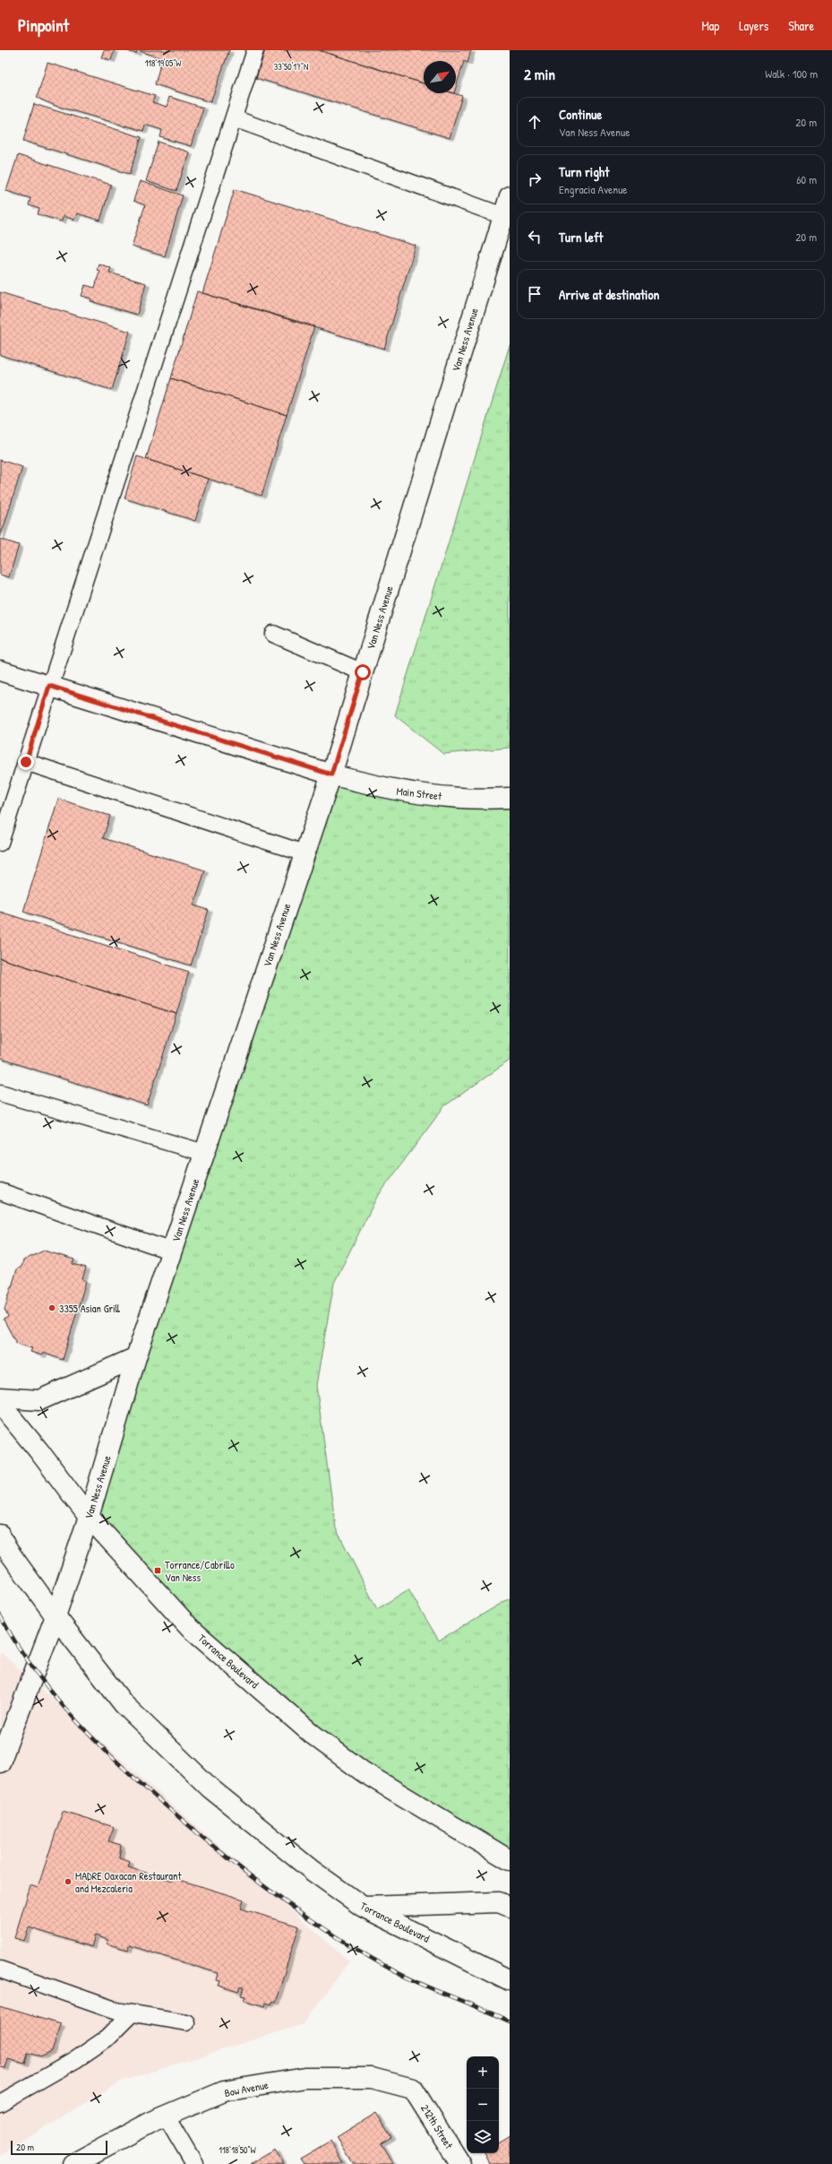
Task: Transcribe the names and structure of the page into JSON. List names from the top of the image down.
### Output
{
  "streets": {
    "main road": [
      "Van Ness Avenue",
      "Main Street",
      "Torrance Boulevard",
      "Bow Avenue",
      "212th Street"
    ]
  },
  "crossings": [
    ["Van Ness Avenue", "Main Street"],
    ["Van Ness Avenue", "Torrance Boulevard"],
    ["Bow Avenue", "212th Street"]
  ],
  "places": {
    "other": ["3355 Asian Grill", "MADRE Oaxacan Restaurant and Mezcaleria"],
    "transit": ["Torrance/Cabrillo Van Ness"]
  },
  "scale_bar": "20 m",
  "north": "top right",
  "page": {
    "header": "Pinpoint",
    "nav": ["Map", "Layers", "Share"],
    "heading": ["2 min", "Walk · 100 m"],
    "list": [
      ["Continue", "Van Ness Avenue", "20 m"],
      ["Turn right", "Engracia Avenue", "60 m"],
      ["Turn left", "20 m"],
      "Arrive at destination"
    ],
    "map_buttons": ["+", "−"],
    "scale": "20 m"
  },
  "coordinates": ["118°19'05\"W", "33°50'17\"N", "118°18'50\"W"]
}
